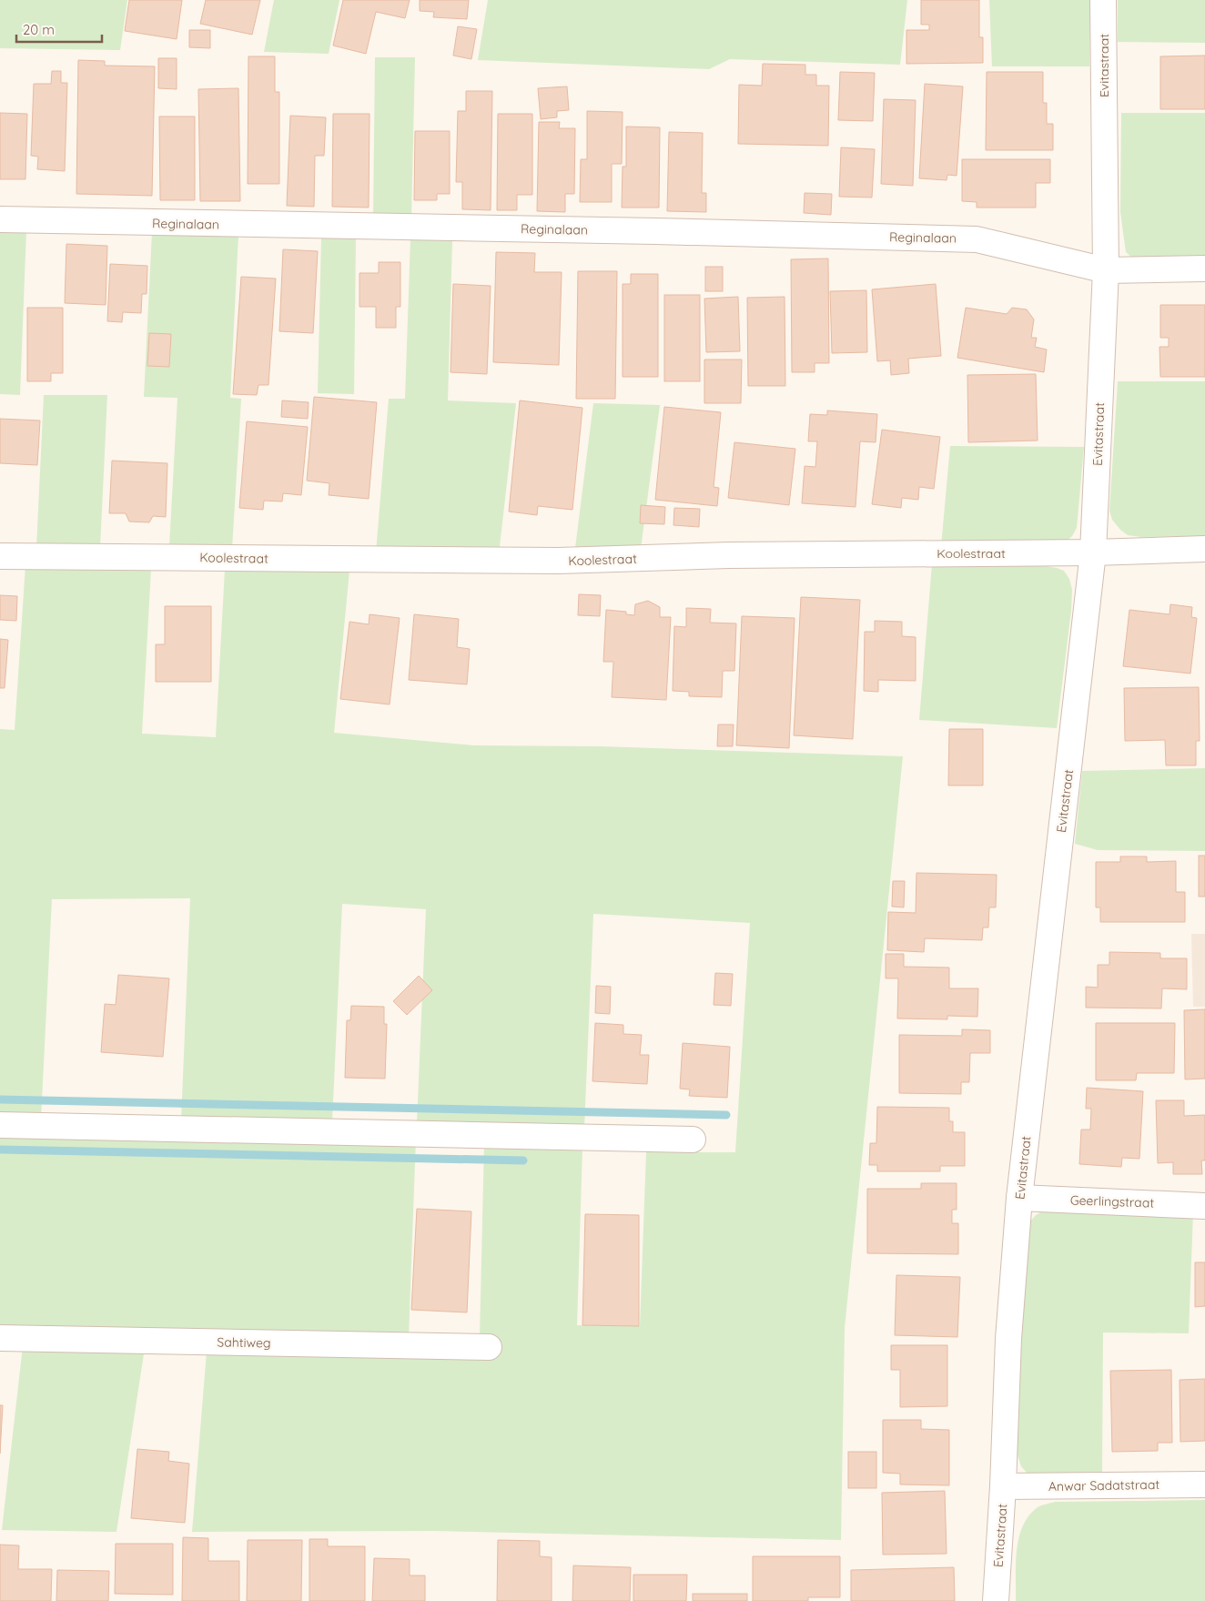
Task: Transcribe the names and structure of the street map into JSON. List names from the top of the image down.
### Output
{
  "streets": {
    "street": [
      "Evitastraat",
      "Reginalaan",
      "Koolestraat",
      "Geerlingstraat",
      "Sahtiweg",
      "Anwar Sadatstraat"
    ]
  },
  "crossings": [
    ["Evitastraat", "Reginalaan"],
    ["Evitastraat", "Koolestraat"],
    ["Evitastraat", "Geerlingstraat"],
    ["Evitastraat", "Anwar Sadatstraat"]
  ],
  "scale_bar": "20 m"
}
